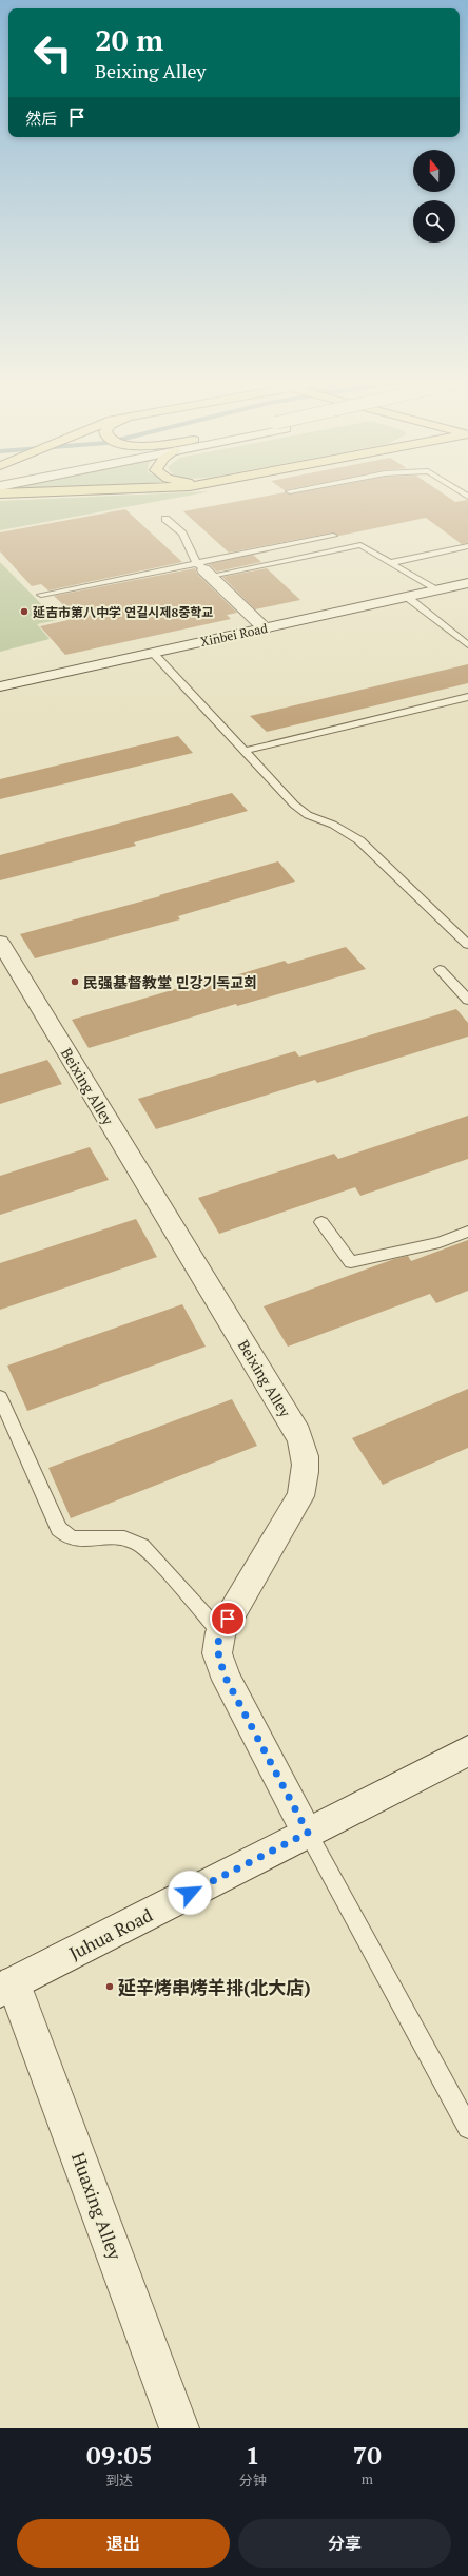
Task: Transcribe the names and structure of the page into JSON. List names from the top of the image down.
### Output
{
  "streets": {
    "street": [
      "Xinbei Road",
      "Beixing Alley",
      "Juhua Road",
      "Huaxing Alley"
    ]
  },
  "crossings": [
    ["Beixing Alley", "Juhua Road"],
    ["Juhua Road", "Huaxing Alley"]
  ],
  "places": ["延吉市第八中学 연길시제8중학교", "民强基督教堂 민강기독교회", "延辛烤串烤羊排(北大店)"],
  "north": "top",
  "page": {
    "turn": ["20 m", "Beixing Alley"],
    "then": "然后",
    "eta": [
      "09:05",
      "到达",
      "1",
      "分钟",
      "70",
      "m"
    ],
    "buttons": ["退出", "分享"]
  }
}
